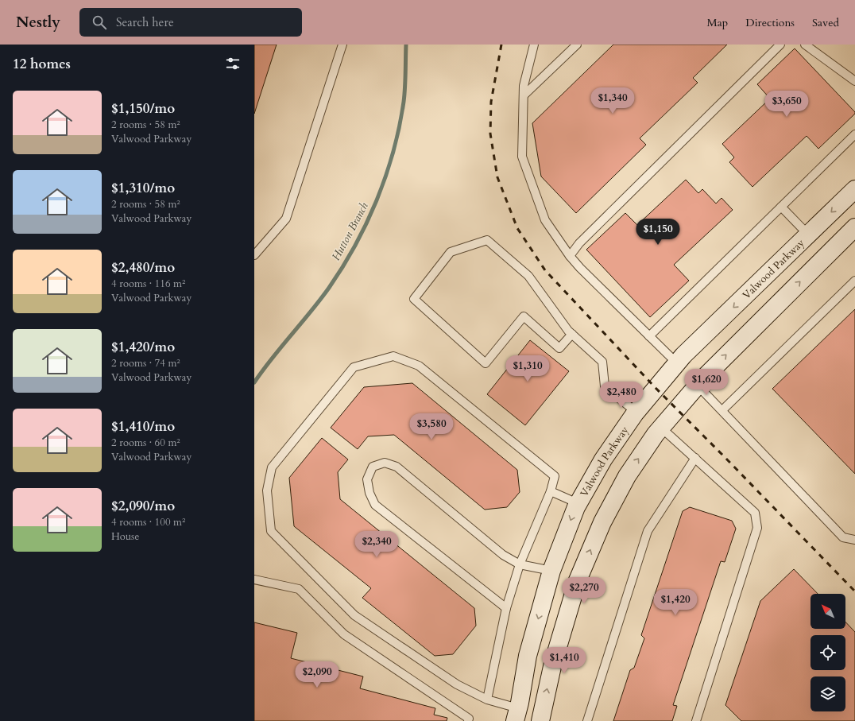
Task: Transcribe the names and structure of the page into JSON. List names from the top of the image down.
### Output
{
  "streets": {
    "main road": ["Valwood Parkway"]
  },
  "water": ["Hutton Branch"],
  "north": "top left",
  "page": {
    "header": "Nestly",
    "search": "Search here",
    "nav": ["Map", "Directions", "Saved"],
    "heading": "12 homes",
    "list": [
      {
        "name": "$1,150/mo",
        "note": "2 rooms · 58 m² · Valwood Parkway"
      },
      {
        "name": "$1,310/mo",
        "note": "2 rooms · 58 m² · Valwood Parkway"
      },
      {
        "name": "$2,480/mo",
        "note": "4 rooms · 116 m² · Valwood Parkway"
      },
      {
        "name": "$1,420/mo",
        "note": "2 rooms · 74 m² · Valwood Parkway"
      },
      {
        "name": "$1,410/mo",
        "note": "2 rooms · 60 m² · Valwood Parkway"
      },
      {
        "name": "$2,090/mo",
        "note": "4 rooms · 100 m² · House"
      }
    ],
    "price": [
      "$1,340",
      "$3,650",
      "$1,150",
      "$1,310",
      "$1,620",
      "$2,480",
      "$3,580",
      "$2,340",
      "$2,270",
      "$1,420",
      "$1,410",
      "$2,090"
    ]
  }
}
